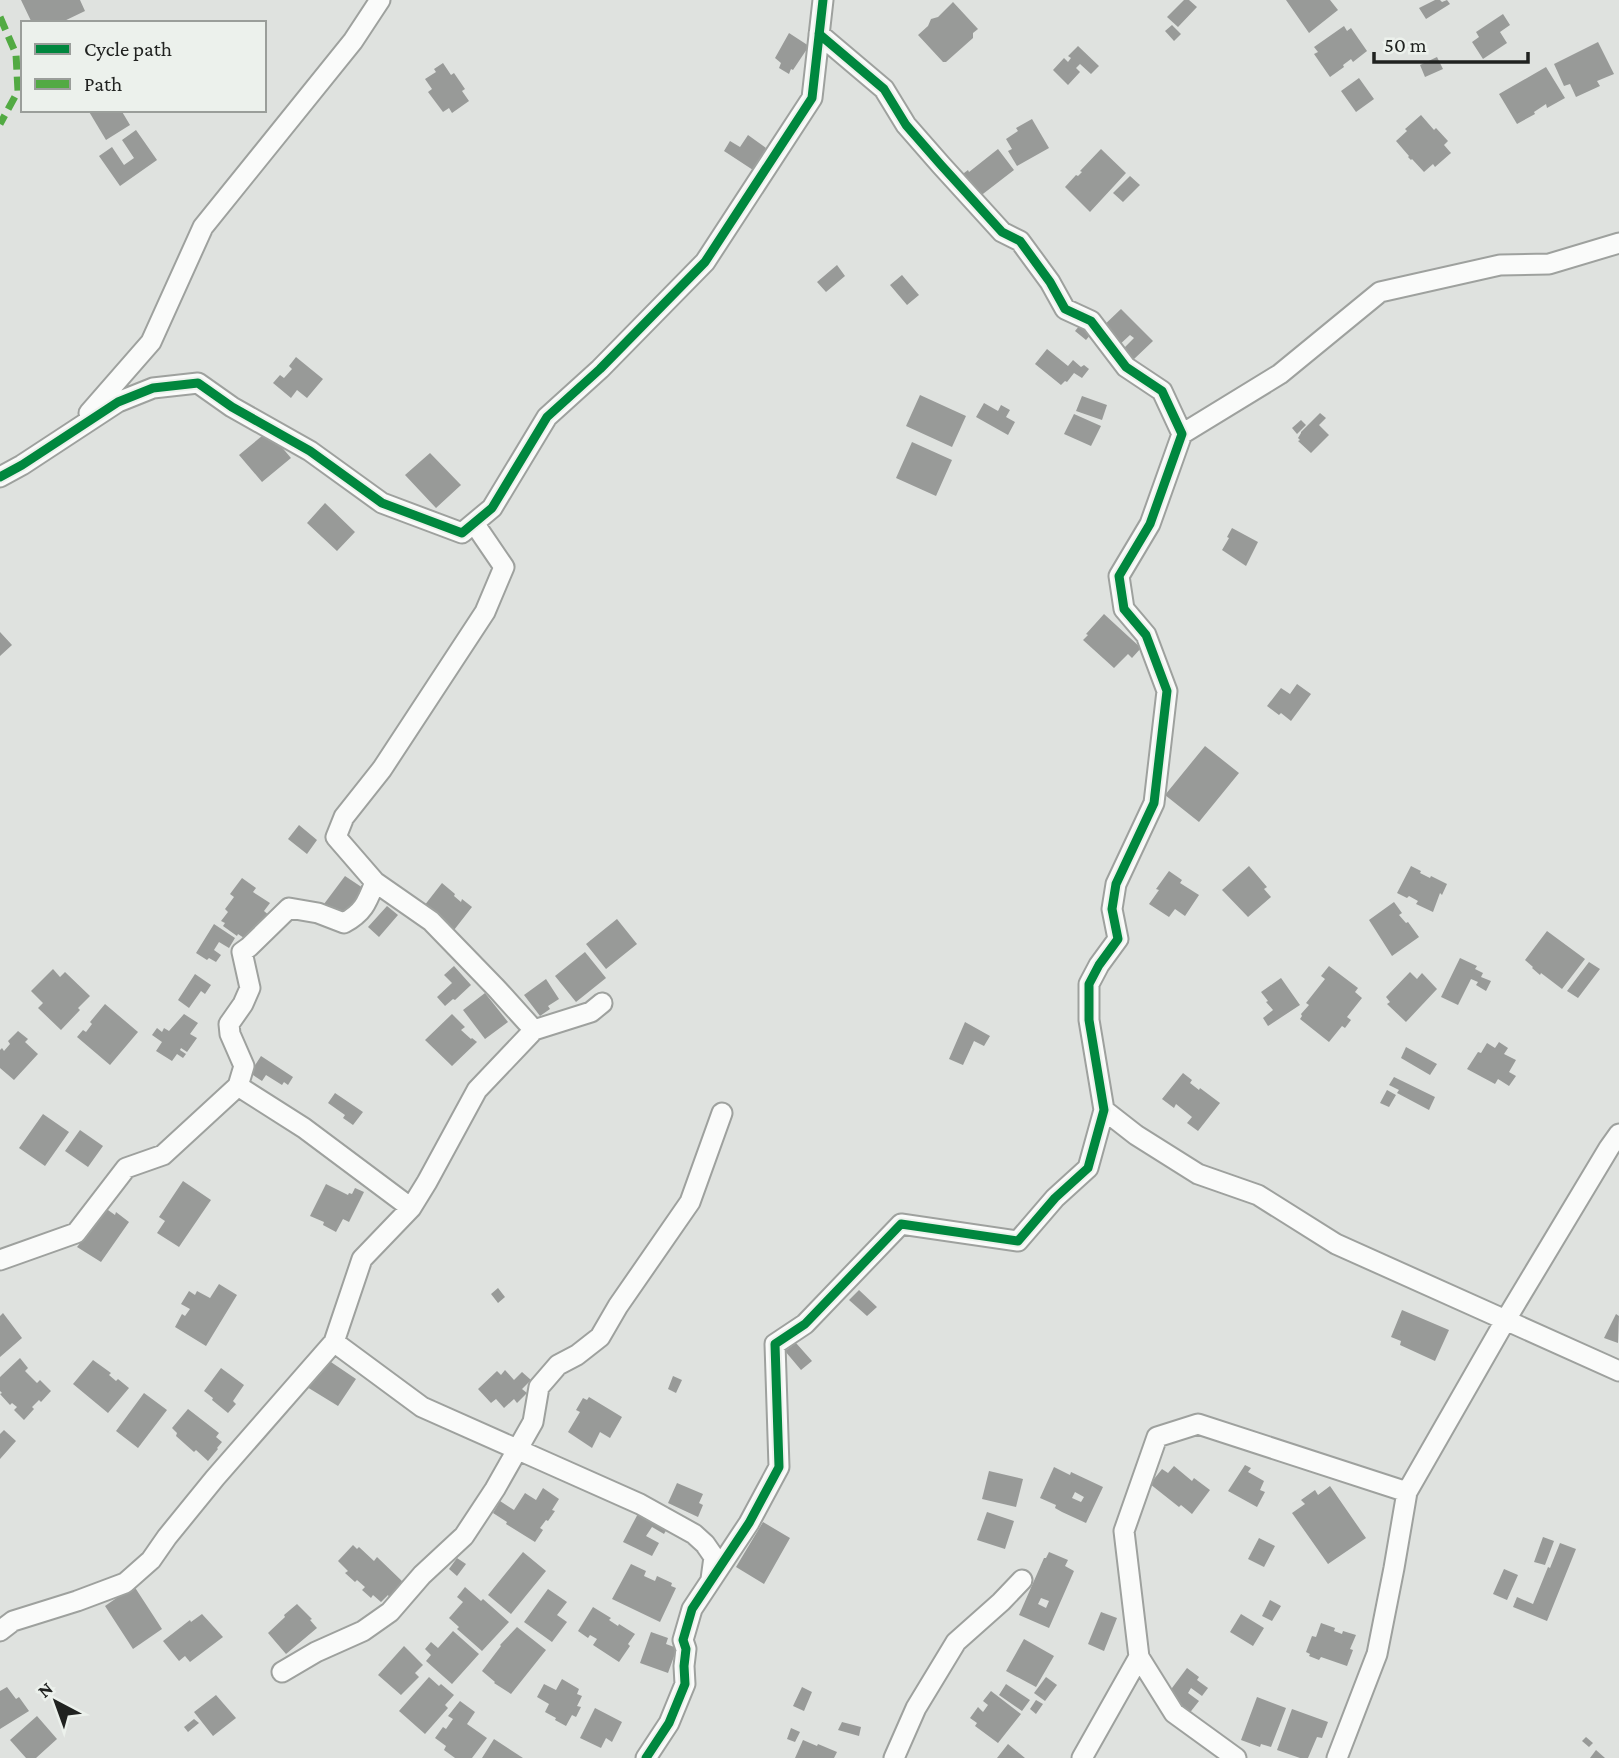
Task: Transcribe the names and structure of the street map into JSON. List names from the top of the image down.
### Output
{
  "legend": ["Cycle path", "Path"],
  "scale_bar": "50 m",
  "north": "top left"
}
